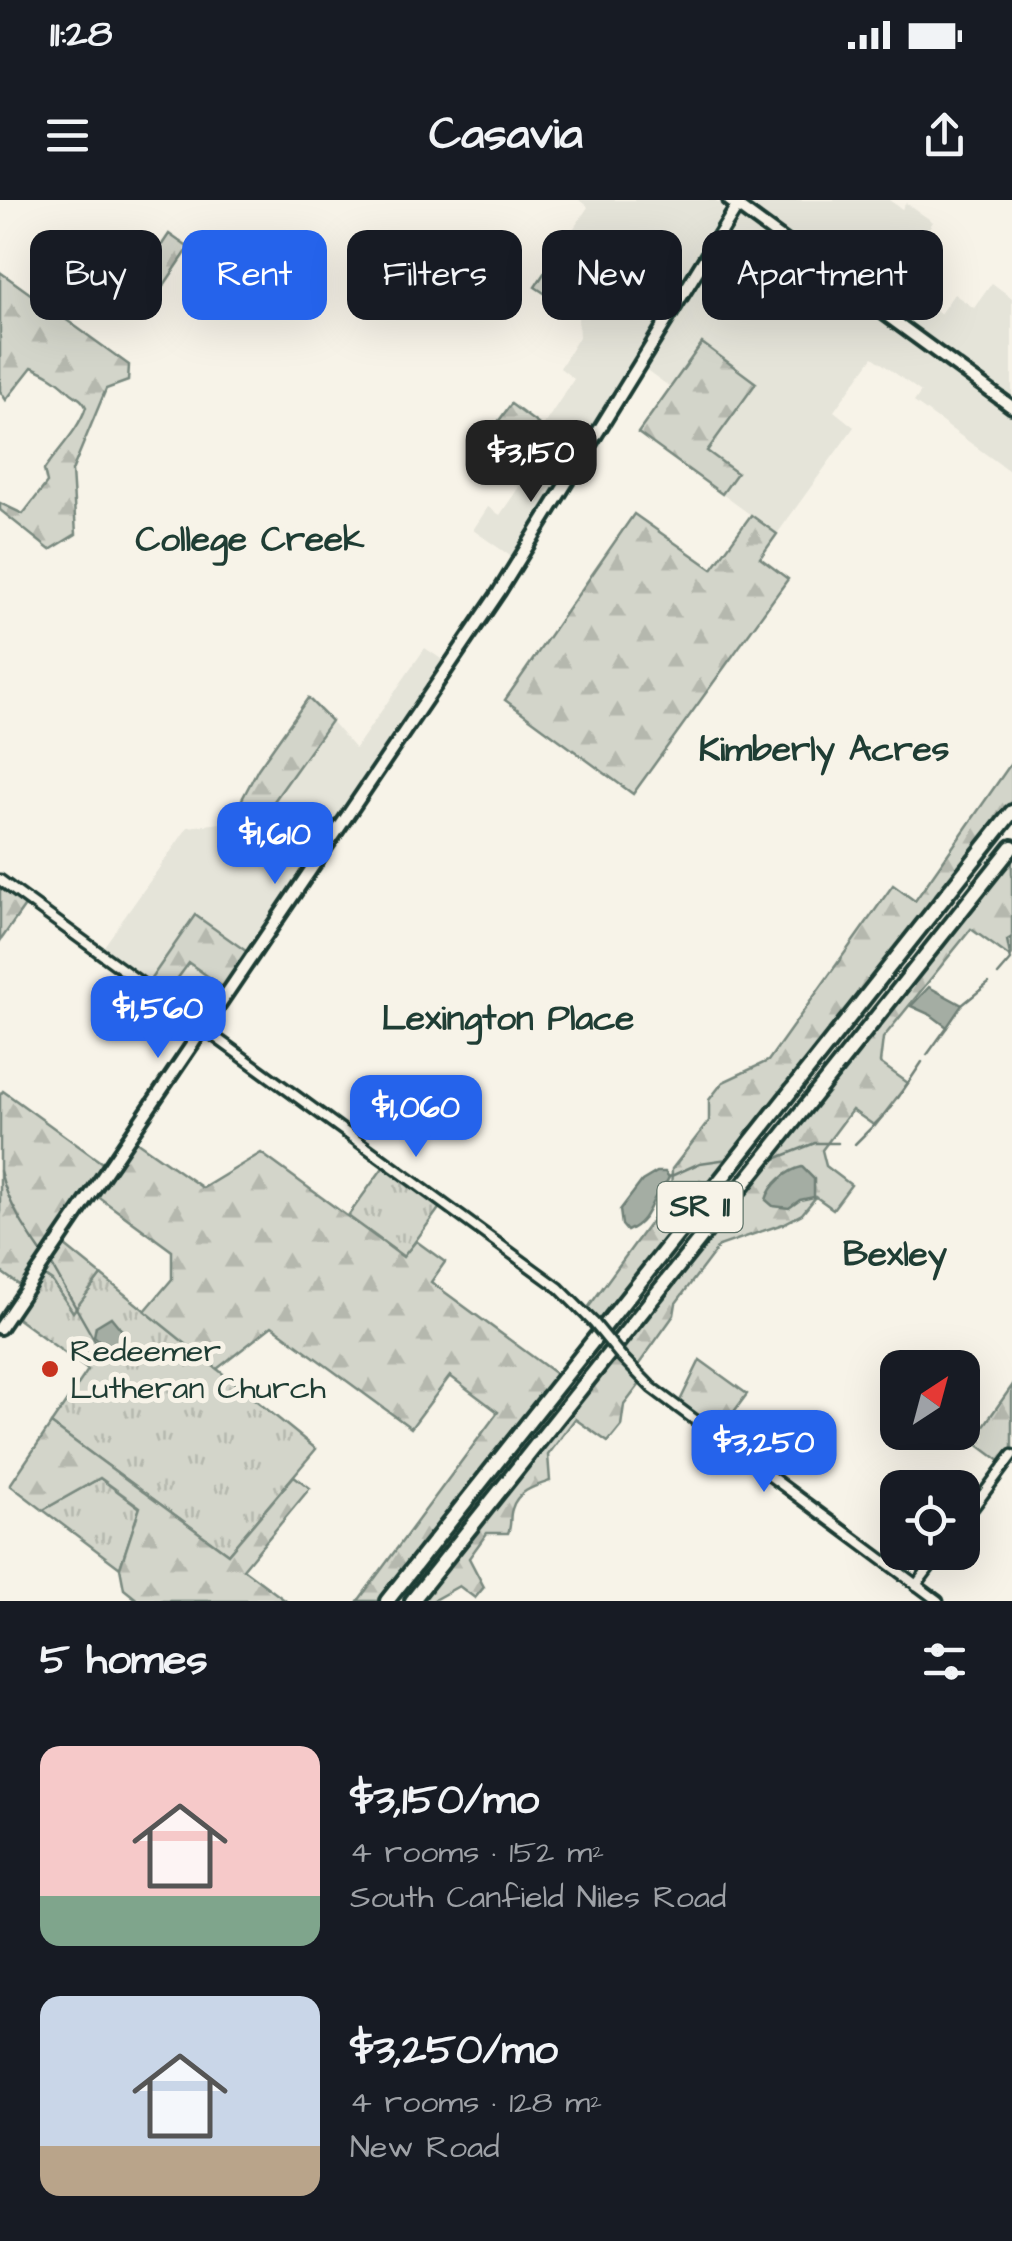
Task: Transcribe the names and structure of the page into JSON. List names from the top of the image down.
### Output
{
  "streets": {
    "highway": ["SR 11"]
  },
  "districts": [
    "College Creek",
    "Kimberly Acres",
    "Lexington Place",
    "Bexley"
  ],
  "places": ["Redeemer Lutheran Church"],
  "north": "top right",
  "page": {
    "status": "11:28",
    "header": "Casavia",
    "chip": [
      "Buy",
      "Rent",
      "Filters",
      "New",
      "Apartment"
    ],
    "price": [
      "$3,150",
      "$1,610",
      "$1,560",
      "$1,060",
      "$3,250"
    ],
    "heading": "5 homes",
    "list": [
      {
        "name": "$3,150/mo",
        "note": "4 rooms · 152 m² · South Canfield Niles Road"
      },
      {
        "name": "$3,250/mo",
        "note": "4 rooms · 128 m² · New Road"
      }
    ]
  }
}
